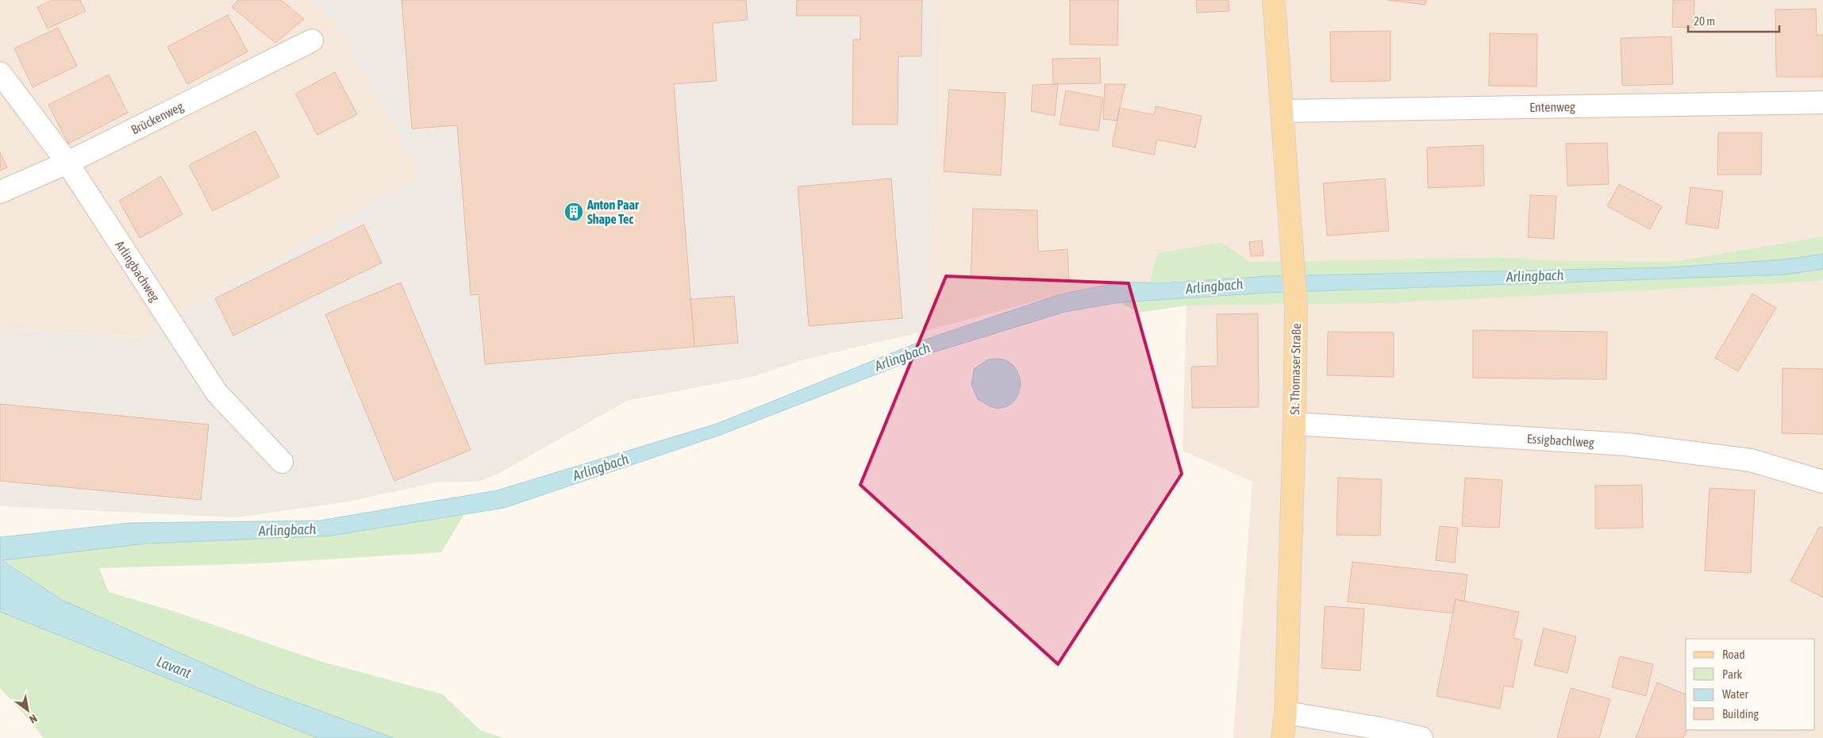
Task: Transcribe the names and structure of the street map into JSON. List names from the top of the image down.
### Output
{
  "streets": {
    "main road": ["St. Thomaser Straße"],
    "street": [
      "Entenweg",
      "Brückenweg",
      "Arlingbachweg",
      "Essigbachlweg"
    ]
  },
  "crossings": [
    ["Entenweg", "St. Thomaser Straße"],
    ["Brückenweg", "Arlingbachweg"],
    ["St. Thomaser Straße", "Essigbachlweg"]
  ],
  "water": ["Arlingbach", "Lavant"],
  "places": {
    "building": ["Anton Paar Shape Tec"]
  },
  "legend": [
    "Road",
    "Park",
    "Water",
    "Building"
  ],
  "scale_bar": "20 m",
  "north": "bottom right"
}
